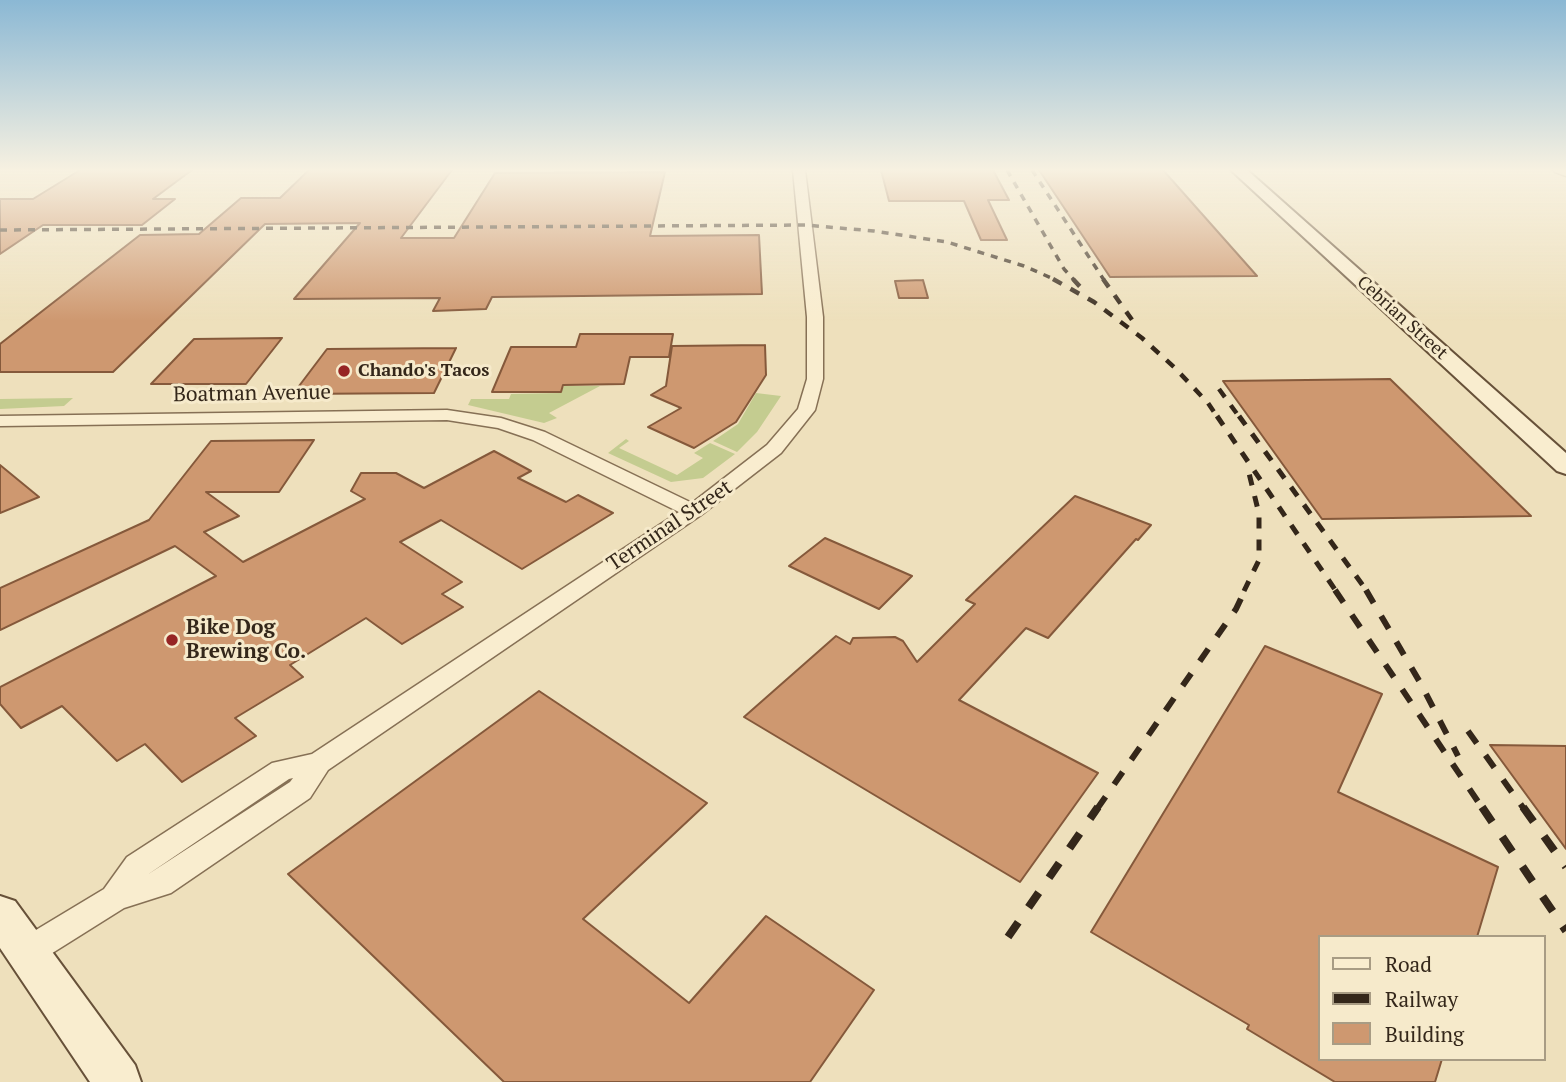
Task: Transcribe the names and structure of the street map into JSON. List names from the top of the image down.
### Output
{
  "streets": {
    "street": ["Cebrian Street", "Boatman Avenue", "Terminal Street"]
  },
  "crossings": [
    ["Boatman Avenue", "Terminal Street"]
  ],
  "places": ["Chando's Tacos", "Bike Dog Brewing Co."],
  "legend": ["Road", "Railway", "Building"]
}
